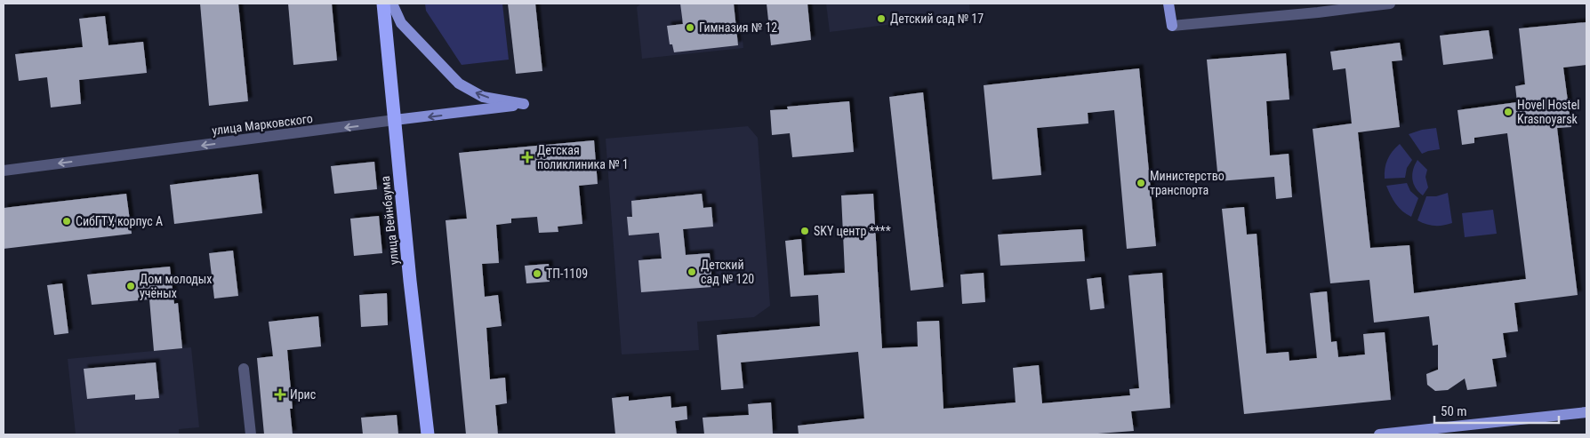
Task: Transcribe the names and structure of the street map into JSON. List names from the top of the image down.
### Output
{
  "streets": {
    "highway": ["улица Вейнбаума"],
    "main road": ["улица Марковского"]
  },
  "crossings": [
    ["улица Марковского", "улица Вейнбаума"]
  ],
  "one_way": ["улица Марковского"],
  "places": {
    "other": [
      "Детский сад № 17",
      "Гимназия № 12",
      "Hovel Hostel Krasnoyarsk",
      "Министерство транспорта",
      "СибГТУ, корпус А",
      "SKY центр ****",
      "Детский сад № 120",
      "ТП-1109",
      "Дом молодых учёных"
    ],
    "health": ["Детская поликлиника № 1", "Ирис"]
  },
  "scale_bar": "50 m"
}
